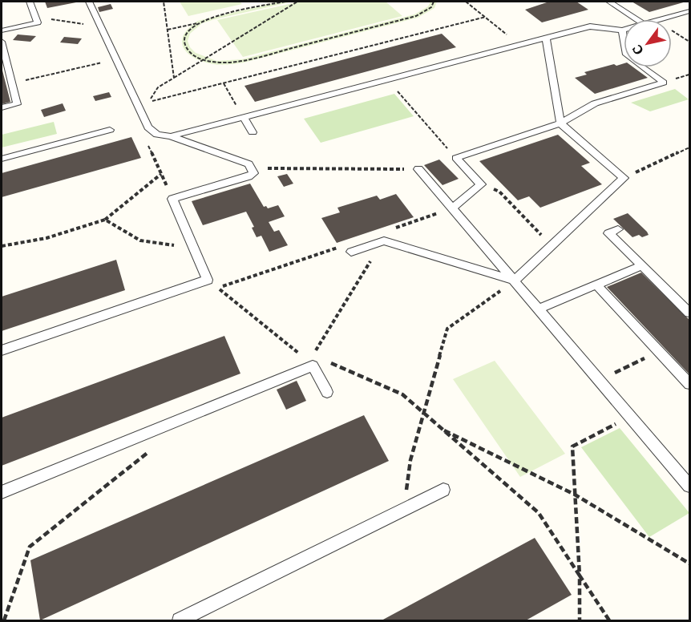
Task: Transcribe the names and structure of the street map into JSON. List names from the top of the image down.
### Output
{
  "north": "bottom left"
}
